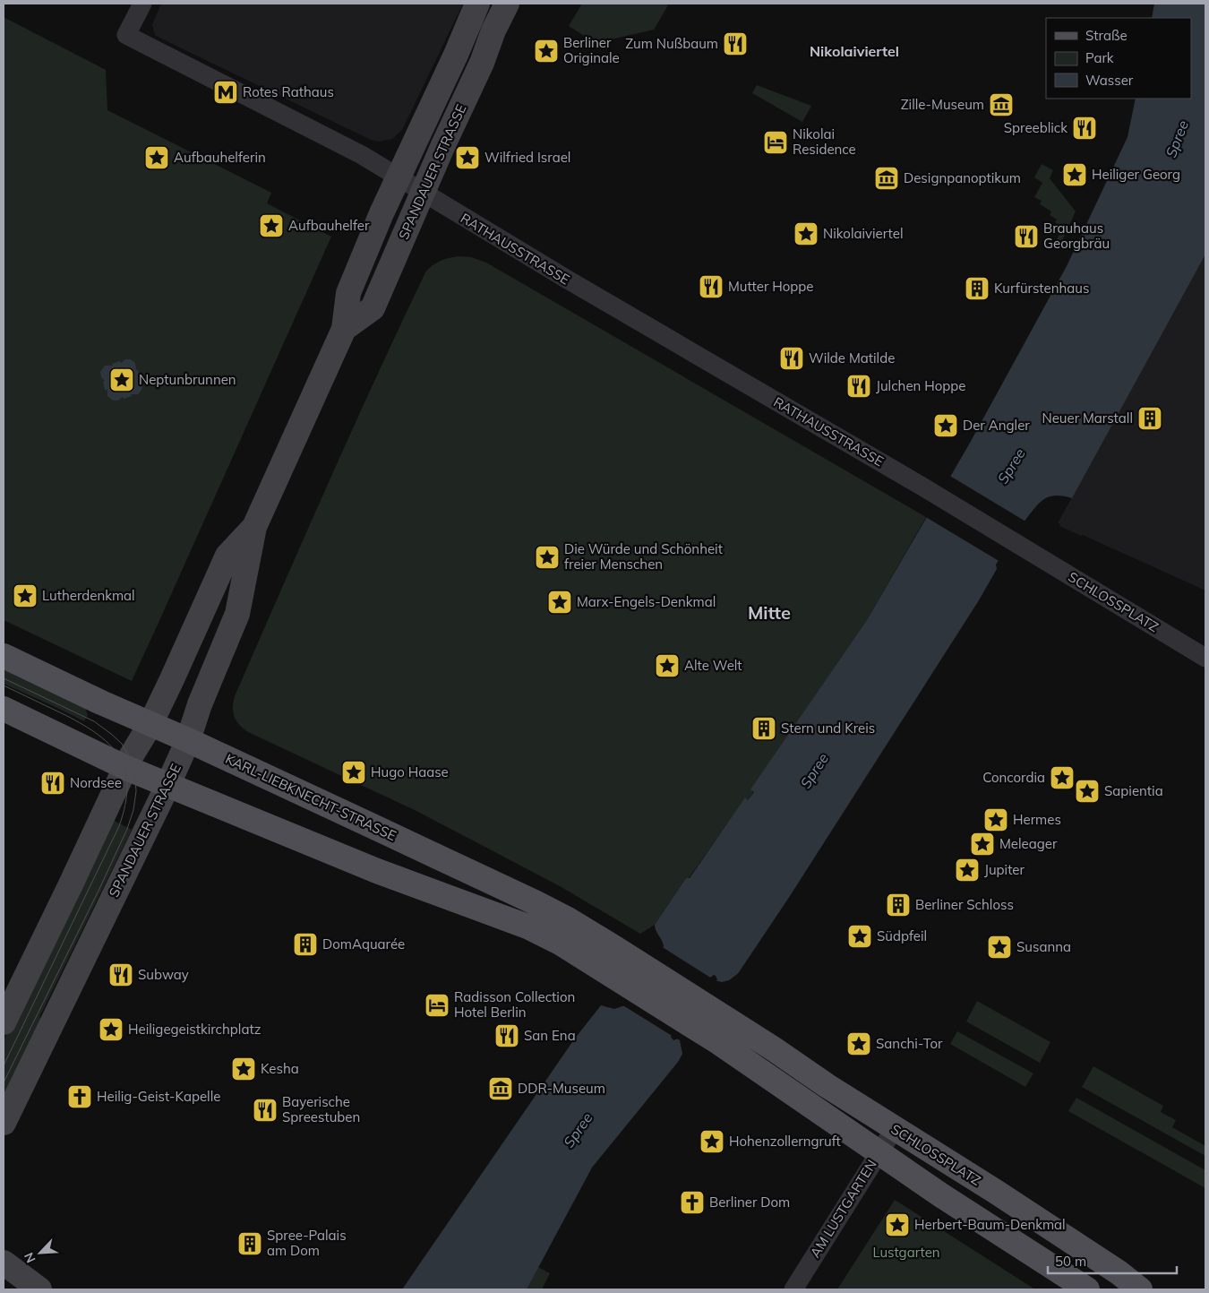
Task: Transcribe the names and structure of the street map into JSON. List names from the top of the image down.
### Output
{
  "streets": {
    "main road": ["SPANDAUER STRASSE", "SCHLOSSPLATZ", "KARL-LIEBKNECHT-STRASSE"],
    "street": ["RATHAUSSTRASSE", "AM LUSTGARTEN"]
  },
  "crossings": [
    ["SPANDAUER STRASSE", "RATHAUSSTRASSE"],
    ["SPANDAUER STRASSE", "KARL-LIEBKNECHT-STRASSE"],
    ["RATHAUSSTRASSE", "SCHLOSSPLATZ"],
    ["SCHLOSSPLATZ", "AM LUSTGARTEN"]
  ],
  "districts": ["Nikolaiviertel", "Mitte"],
  "water": ["Spree"],
  "parks": ["Lustgarten"],
  "places": {
    "restaurant": [
      "Zum Nußbaum",
      "Spreeblick",
      "Brauhaus Georgbräu",
      "Mutter Hoppe",
      "Wilde Matilde",
      "Julchen Hoppe",
      "Nordsee",
      "Subway",
      "San Ena",
      "Bayerische Spreestuben"
    ],
    "place": [
      "Berliner Originale",
      "Aufbauhelferin",
      "Wilfried Israel",
      "Heiliger Georg",
      "Aufbauhelfer",
      "Nikolaiviertel",
      "Neptunbrunnen",
      "Der Angler",
      "Die Würde und Schönheit freier Menschen",
      "Lutherdenkmal",
      "Marx-Engels-Denkmal",
      "Alte Welt",
      "Hugo Haase",
      "Concordia",
      "Sapientia",
      "Hermes",
      "Meleager",
      "Jupiter",
      "Südpfeil",
      "Susanna",
      "Heiligegeistkirchplatz",
      "Sanchi-Tor",
      "Kesha",
      "Hohenzollerngruft",
      "Herbert-Baum-Denkmal"
    ],
    "metro station": ["Rotes Rathaus"],
    "museum": ["Zille-Museum", "Designpanoptikum", "DDR-Museum"],
    "hotel": ["Nikolai Residence", "Radisson Collection Hotel Berlin"],
    "building": [
      "Kurfürstenhaus",
      "Neuer Marstall",
      "Stern und Kreis",
      "Berliner Schloss",
      "DomAquarée",
      "Spree-Palais am Dom"
    ],
    "church": ["Heilig-Geist-Kapelle", "Berliner Dom"]
  },
  "legend": ["Straße", "Park", "Wasser"],
  "scale_bar": "50 m",
  "north": "bottom left"
}
